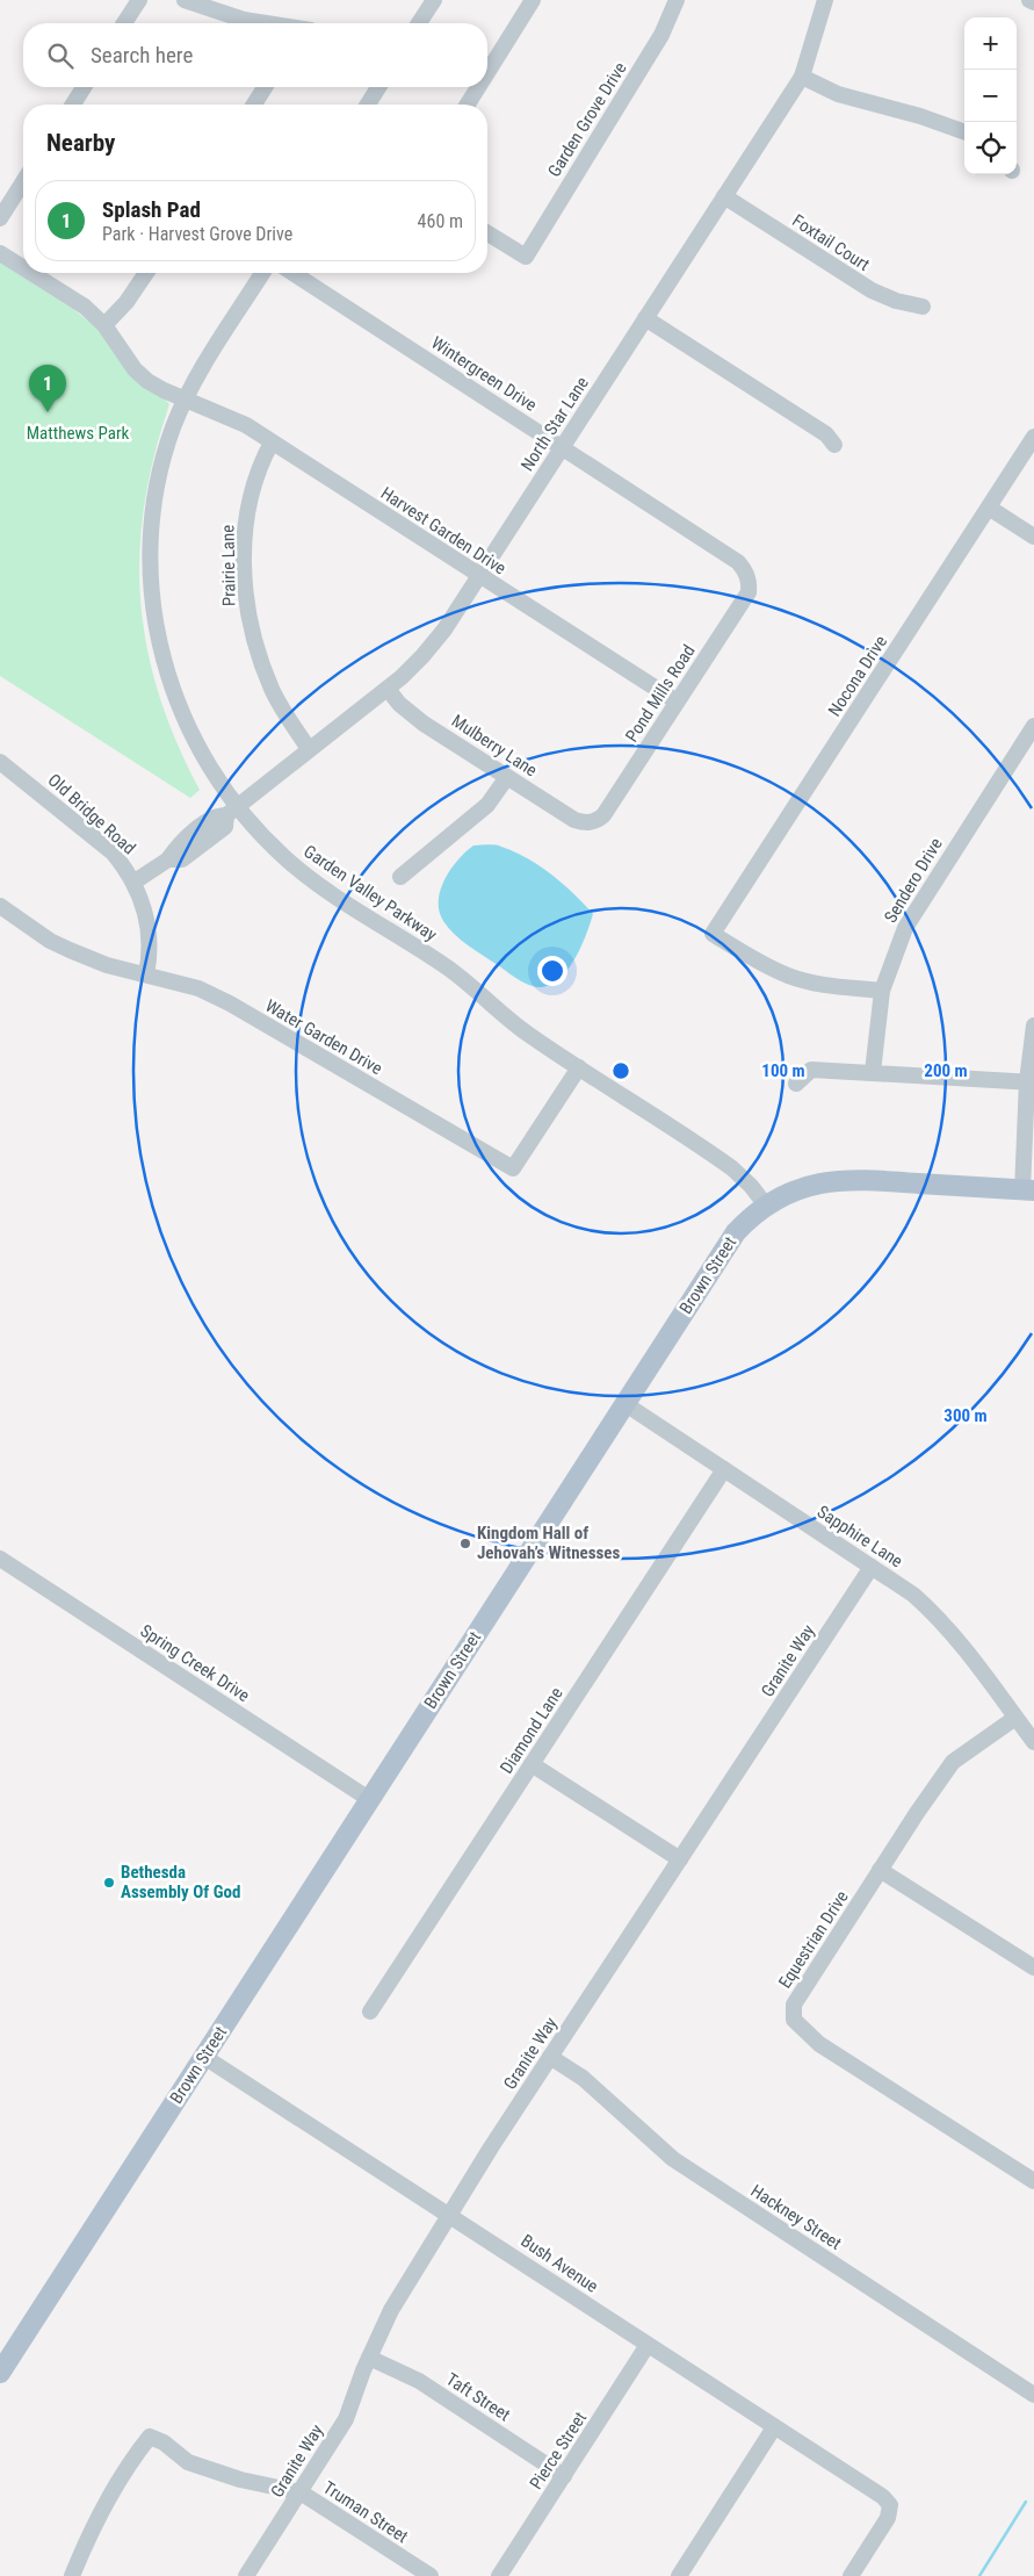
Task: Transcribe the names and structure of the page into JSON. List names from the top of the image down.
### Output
{
  "streets": {
    "main road": ["Brown Street"],
    "street": [
      "Garden Grove Drive",
      "Foxtail Court",
      "Wintergreen Drive",
      "North Star Lane",
      "Harvest Garden Drive",
      "Prairie Lane",
      "Nocona Drive",
      "Pond Mills Road",
      "Mulberry Lane",
      "Old Bridge Road",
      "Sendero Drive",
      "Garden Valley Parkway",
      "Water Garden Drive",
      "Sapphire Lane",
      "Granite Way",
      "Spring Creek Drive",
      "Diamond Lane",
      "Equestrian Drive",
      "Hackney Street",
      "Bush Avenue",
      "Taft Street",
      "Pierce Street",
      "Truman Street"
    ]
  },
  "crossings": [
    ["Foxtail Court", "North Star Lane"],
    ["Wintergreen Drive", "North Star Lane"],
    ["Wintergreen Drive", "Pond Mills Road"],
    ["North Star Lane", "Harvest Garden Drive"],
    ["North Star Lane", "Prairie Lane"],
    ["North Star Lane", "Mulberry Lane"],
    ["North Star Lane", "Old Bridge Road"],
    ["North Star Lane", "Garden Valley Parkway"],
    ["Harvest Garden Drive", "Prairie Lane"],
    ["Harvest Garden Drive", "Pond Mills Road"],
    ["Harvest Garden Drive", "Garden Valley Parkway"],
    ["Nocona Drive", "Sendero Drive"],
    ["Pond Mills Road", "Mulberry Lane"],
    ["Old Bridge Road", "Water Garden Drive"],
    ["Garden Valley Parkway", "Water Garden Drive"],
    ["Garden Valley Parkway", "Brown Street"],
    ["Brown Street", "Sapphire Lane"],
    ["Brown Street", "Spring Creek Drive"],
    ["Brown Street", "Bush Avenue"],
    ["Sapphire Lane", "Granite Way"],
    ["Sapphire Lane", "Diamond Lane"],
    ["Sapphire Lane", "Equestrian Drive"],
    ["Granite Way", "Hackney Street"],
    ["Granite Way", "Bush Avenue"],
    ["Granite Way", "Taft Street"],
    ["Granite Way", "Truman Street"],
    ["Bush Avenue", "Pierce Street"],
    ["Taft Street", "Pierce Street"]
  ],
  "parks": ["Matthews Park"],
  "places": ["Kingdom Hall of Jehovah’s Witnesses", "Bethesda Assembly Of God"],
  "page": {
    "map_buttons": ["+", "−"],
    "search": "Search here",
    "heading": "Nearby",
    "list": [
      {
        "mark": "1",
        "name": "Splash Pad",
        "note": "Park · Harvest Grove Drive",
        "value": "460 m"
      }
    ],
    "pins": "1"
  },
  "rings": ["100 m", "200 m", "300 m"]
}
